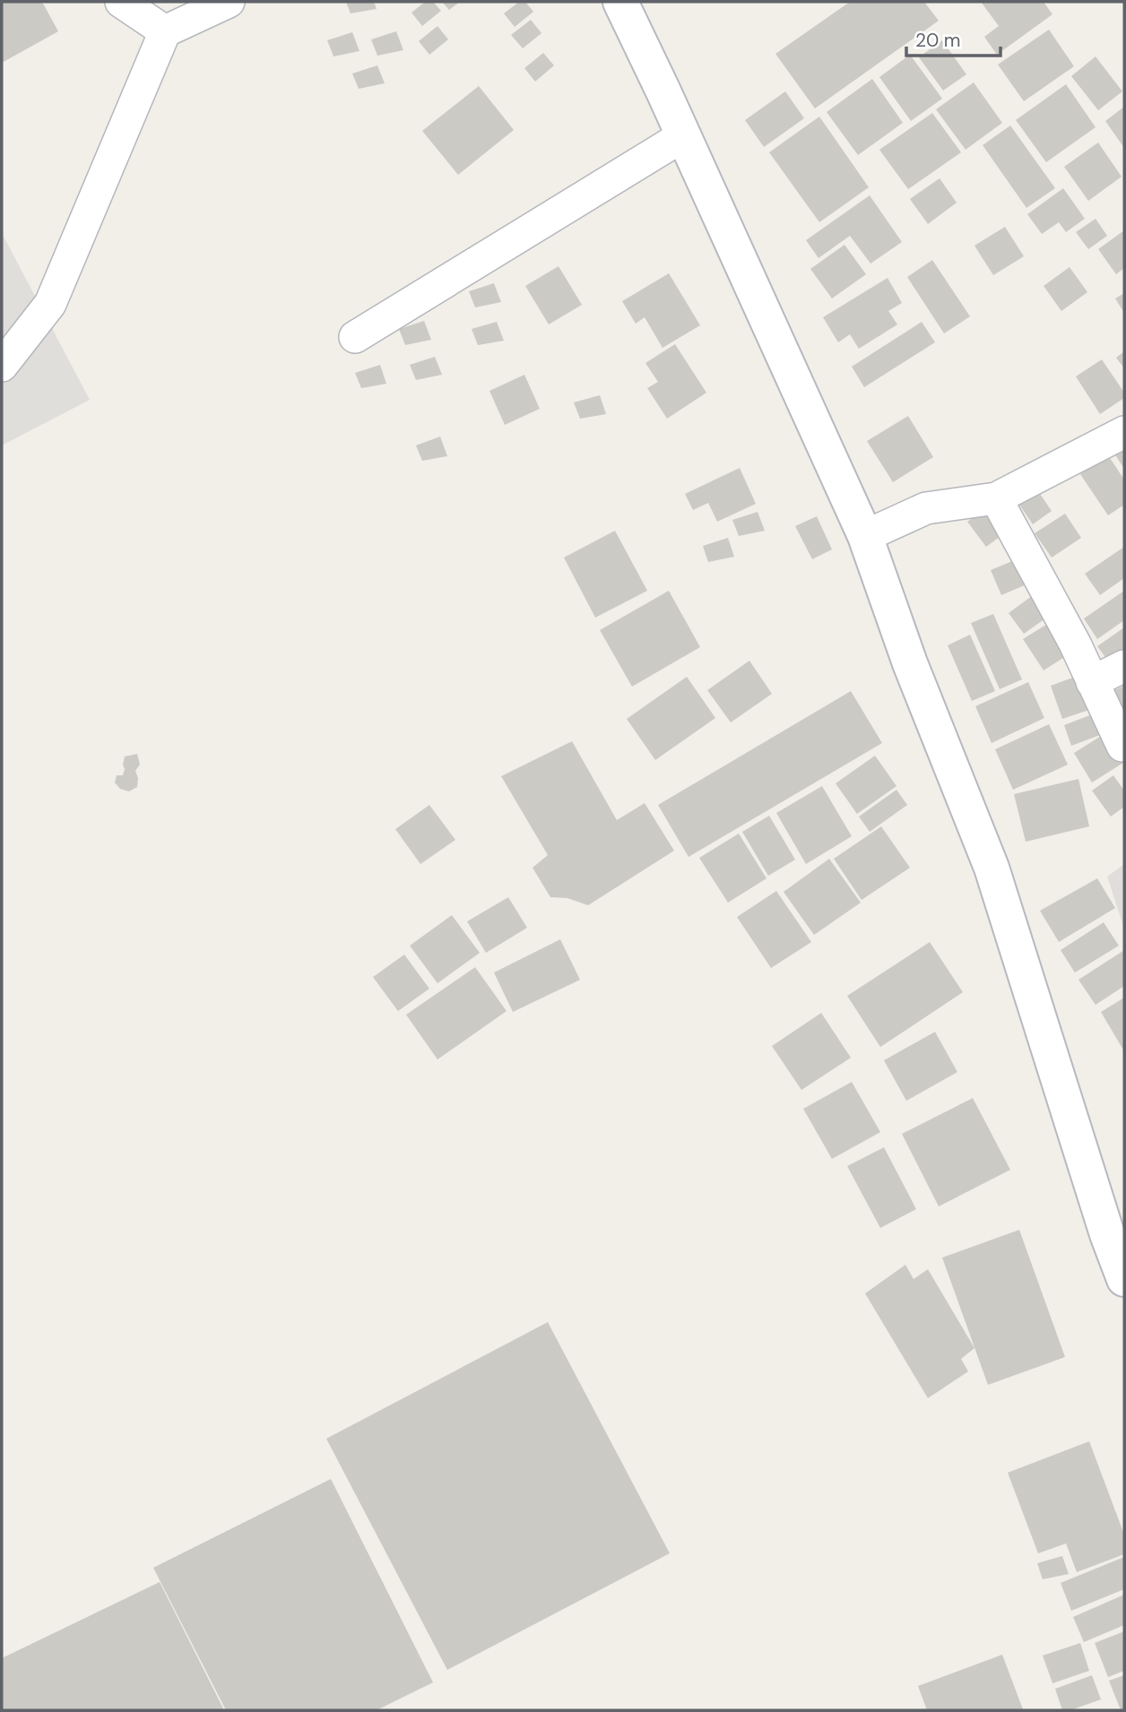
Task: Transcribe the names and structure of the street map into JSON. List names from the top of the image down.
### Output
{
  "scale_bar": "20 m"
}
